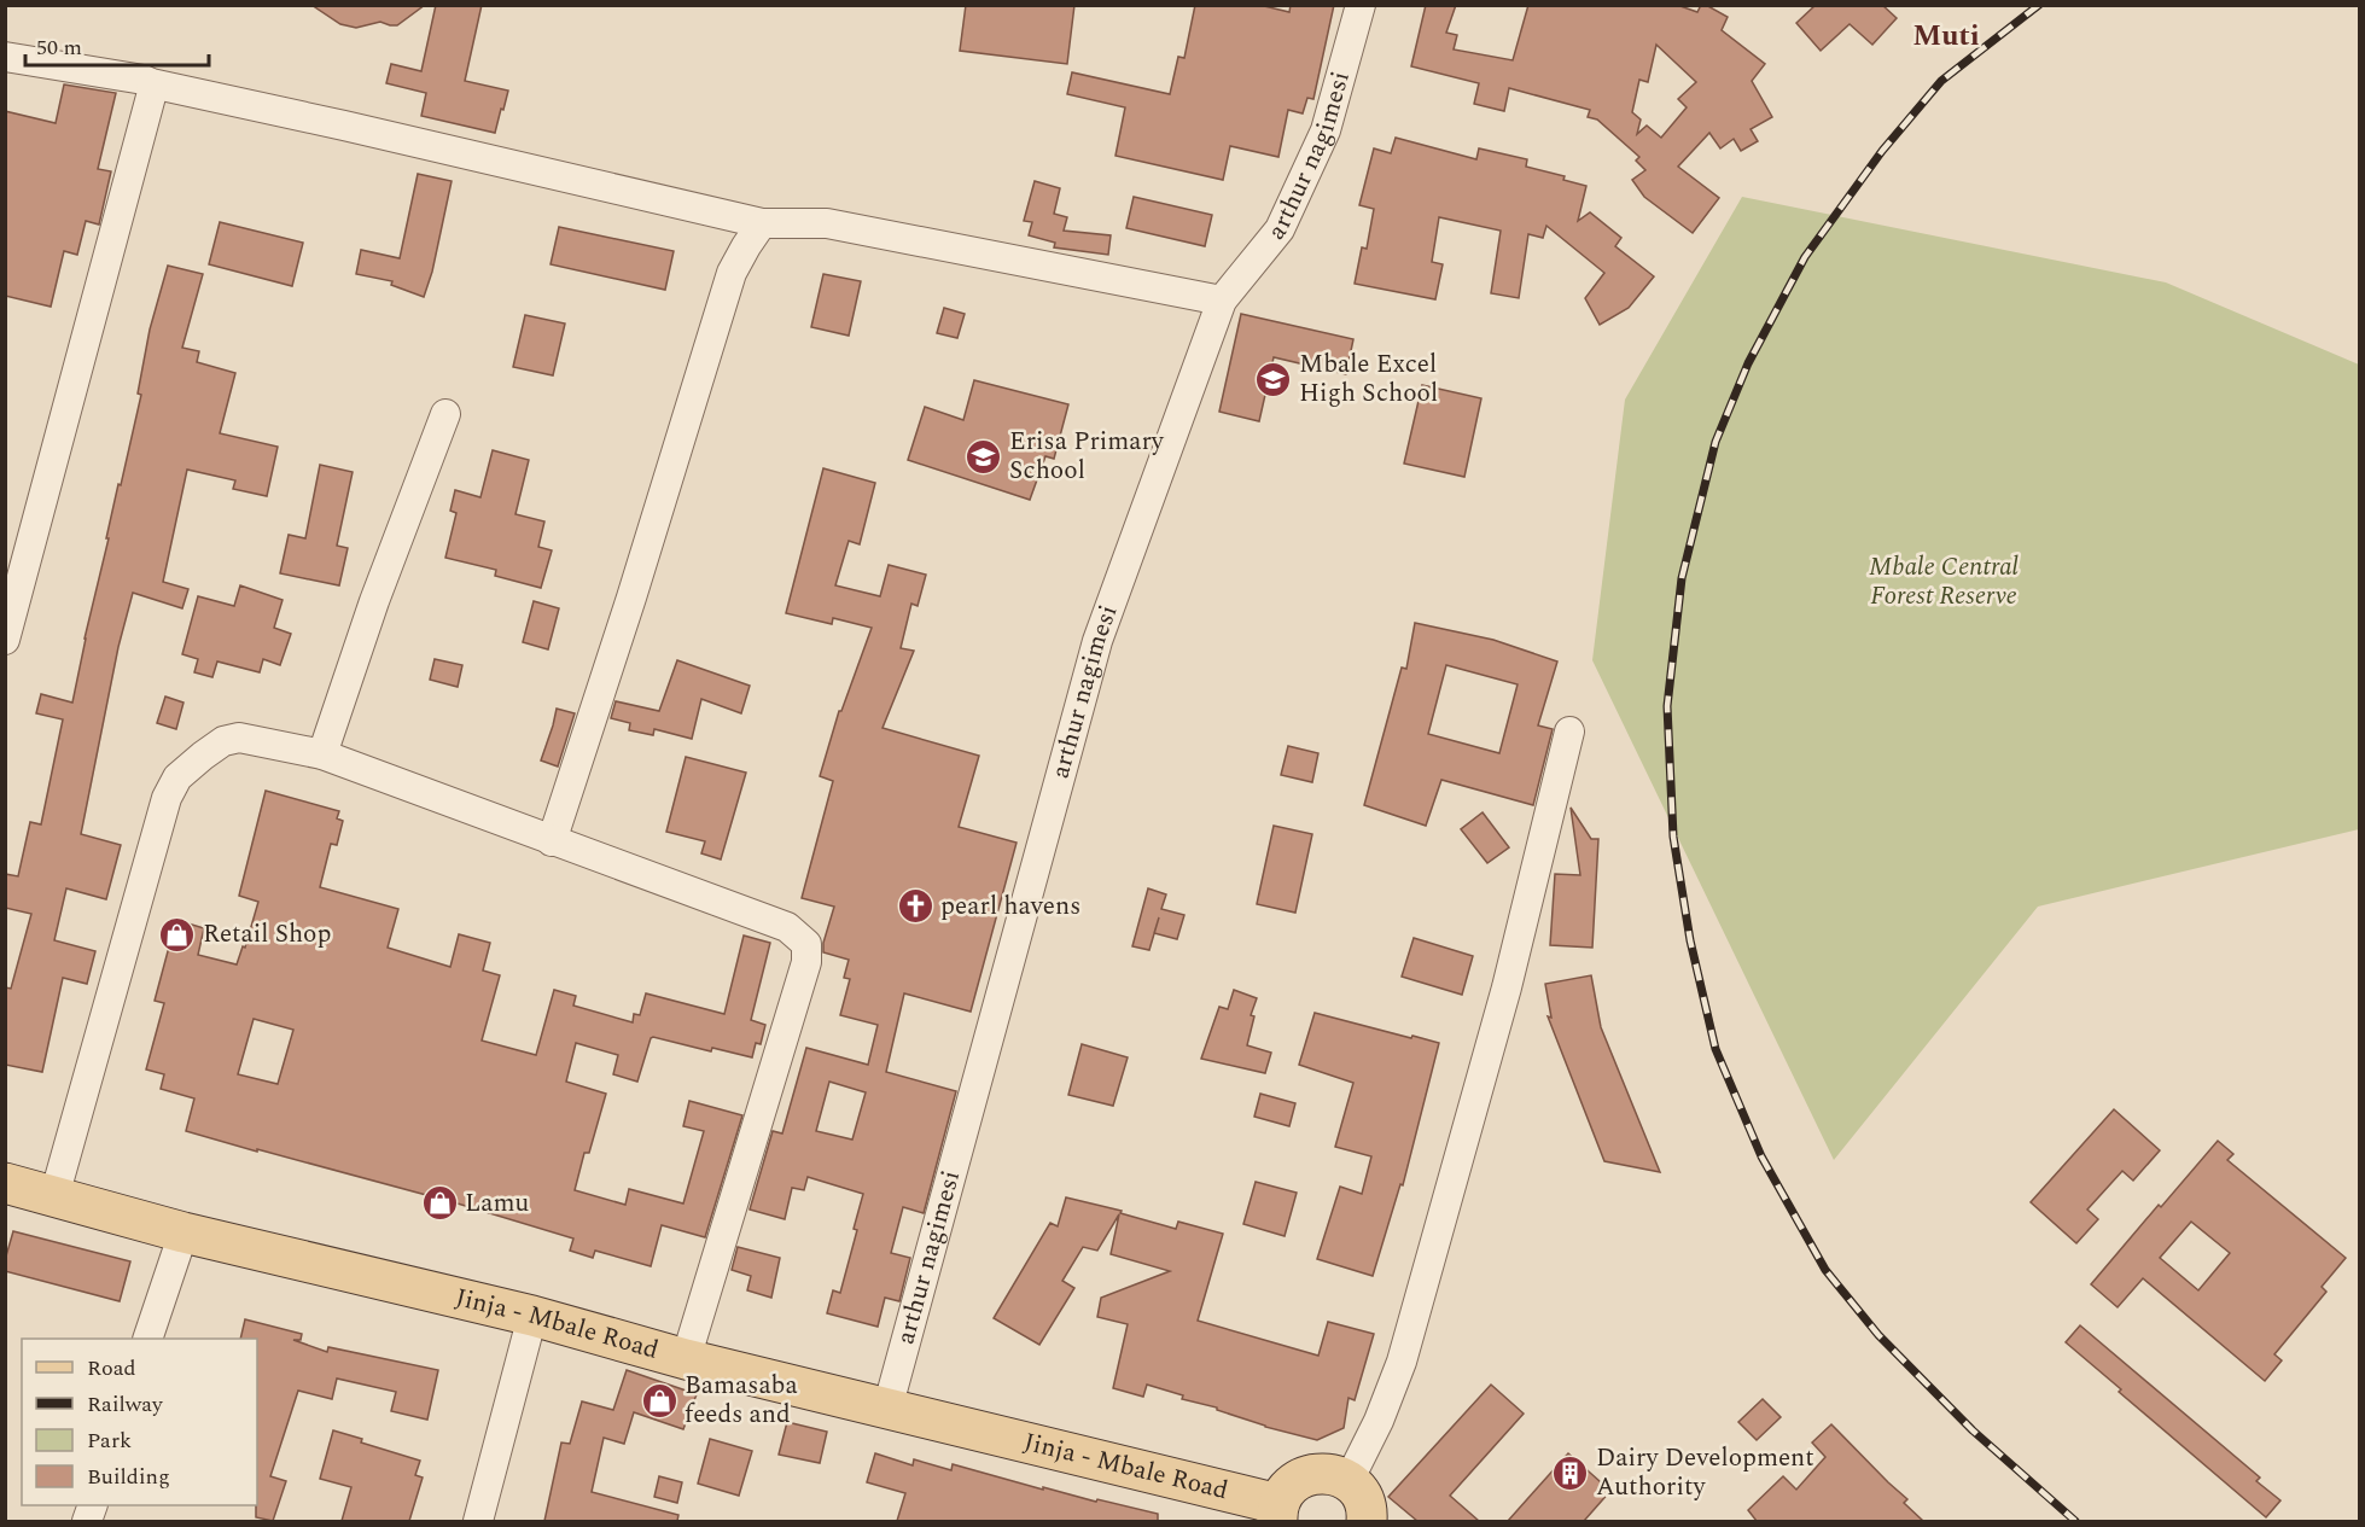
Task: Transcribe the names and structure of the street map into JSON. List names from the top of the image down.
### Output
{
  "streets": {
    "main road": ["Jinja - Mbale Road"],
    "street": ["arthur nagimesi"]
  },
  "crossings": [
    ["arthur nagimesi", "Jinja - Mbale Road"]
  ],
  "districts": ["Muti"],
  "parks": ["Mbale Central Forest Reserve"],
  "places": {
    "school or university": ["Mbale Excel High School", "Erisa Primary School"],
    "church": ["pearl havens"],
    "shop": ["Retail Shop", "Lamu", "Bamasaba feeds and"],
    "building": ["Dairy Development Authority"]
  },
  "legend": [
    "Road",
    "Railway",
    "Park",
    "Building"
  ],
  "scale_bar": "50 m"
}
